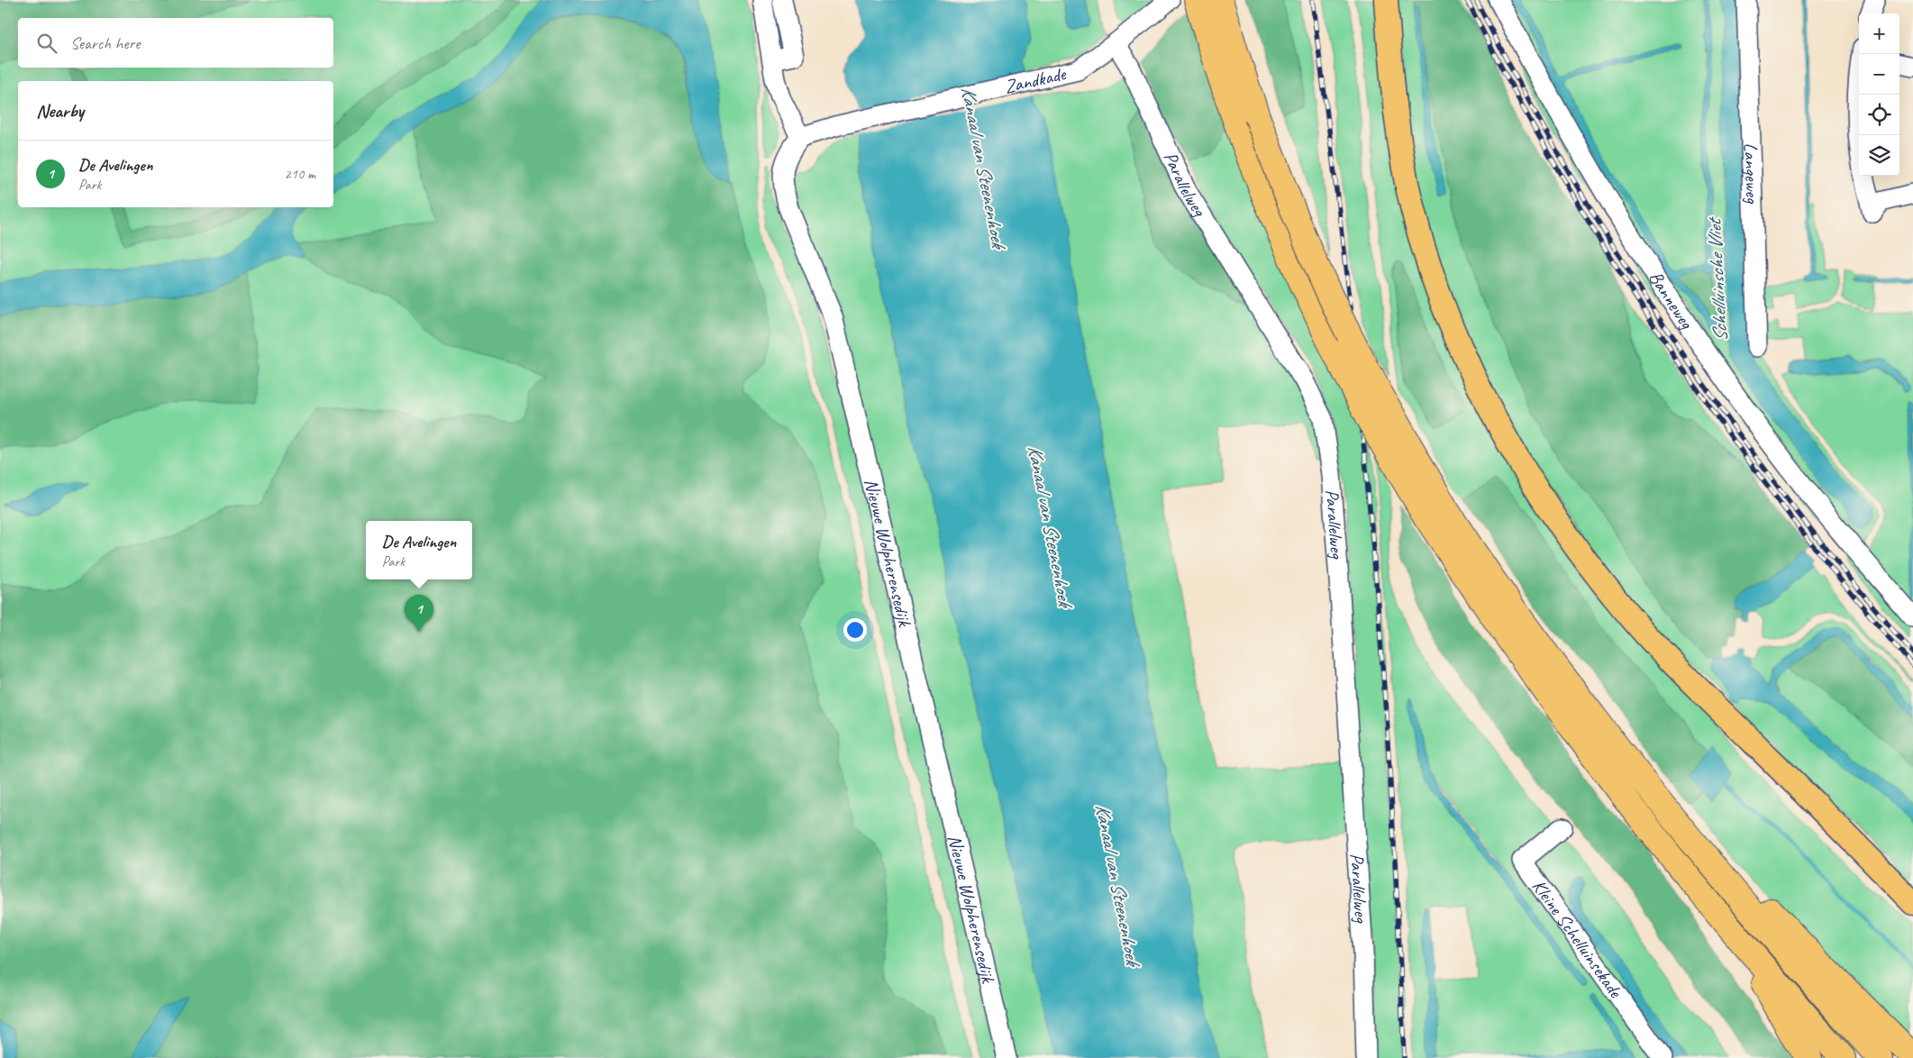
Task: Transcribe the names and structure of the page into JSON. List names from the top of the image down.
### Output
{
  "streets": {
    "street": [
      "Zandkade",
      "Langeweg",
      "Parallelweg",
      "Banneweg",
      "Nieuwe Wolpherensedijk",
      "Kleine Schelluinsekade"
    ]
  },
  "crossings": [
    ["Zandkade", "Parallelweg"],
    ["Zandkade", "Nieuwe Wolpherensedijk"]
  ],
  "water": ["Kanaal van Steenenhoek", "Schelluinsche Vliet"],
  "page": {
    "map_buttons": ["+", "−"],
    "search": "Search here",
    "heading": "Nearby",
    "list": [
      {
        "mark": "1",
        "name": "De Avelingen",
        "note": "Park",
        "value": "210 m"
      }
    ],
    "popup": ["De Avelingen", "Park"],
    "pins": "1"
  }
}
